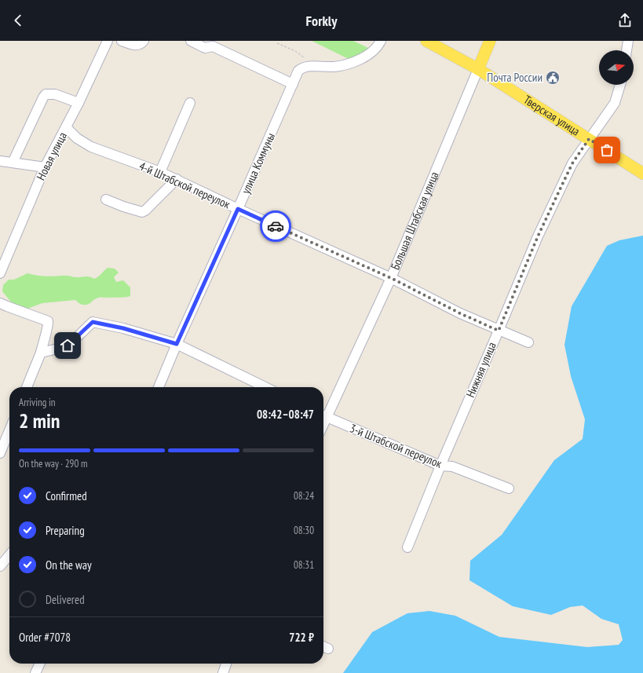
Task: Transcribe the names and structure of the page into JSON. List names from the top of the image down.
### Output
{
  "streets": {
    "main road": ["Тверская улица", "Большая Штабская улица"],
    "street": [
      "Новая улица",
      "улица Коммуны",
      "4-й Штабской переулок",
      "Нижняя улица",
      "3-й Штабской переулок"
    ]
  },
  "crossings": [
    ["Тверская улица", "Большая Штабская улица"],
    ["Тверская улица", "Нижняя улица"],
    ["Новая улица", "4-й Штабской переулок"],
    ["улица Коммуны", "4-й Штабской переулок"],
    ["4-й Штабской переулок", "Большая Штабская улица"],
    ["4-й Штабской переулок", "Нижняя улица"],
    ["Большая Штабская улица", "3-й Штабской переулок"],
    ["Нижняя улица", "3-й Штабской переулок"]
  ],
  "places": {
    "public building": ["Почта России"]
  },
  "north": "right",
  "page": {
    "header": "Forkly",
    "heading": ["2 min", "Arriving in", "08:42–08:47"],
    "panel": ["Order #7078", "722 ₽"],
    "bar": "On the way · 290 m",
    "list": [
      ["Confirmed", "08:24"],
      ["Preparing", "08:30"],
      ["On the way", "08:31"],
      "Delivered"
    ]
  }
}
